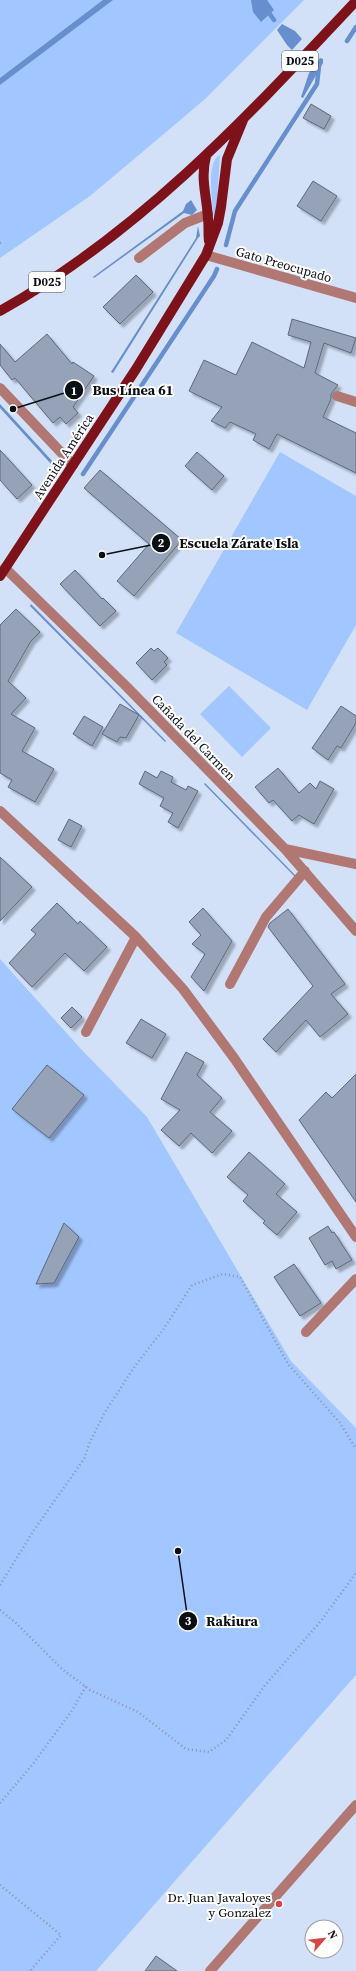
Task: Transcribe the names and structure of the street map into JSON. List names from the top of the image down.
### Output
{
  "streets": {
    "main road": ["D025", "Avenida América"],
    "street": ["Gato Preocupado", "Cañada del Carmen"]
  },
  "crossings": [
    ["D025", "Avenida América"],
    ["Gato Preocupado", "Avenida América"],
    ["Avenida América", "Cañada del Carmen"]
  ],
  "places": [
    "Bus Línea 61",
    "Escuela Zárate Isla",
    "Rakiura",
    "Dr. Juan Javaloyes y Gonzalez"
  ],
  "north": "top right"
}
